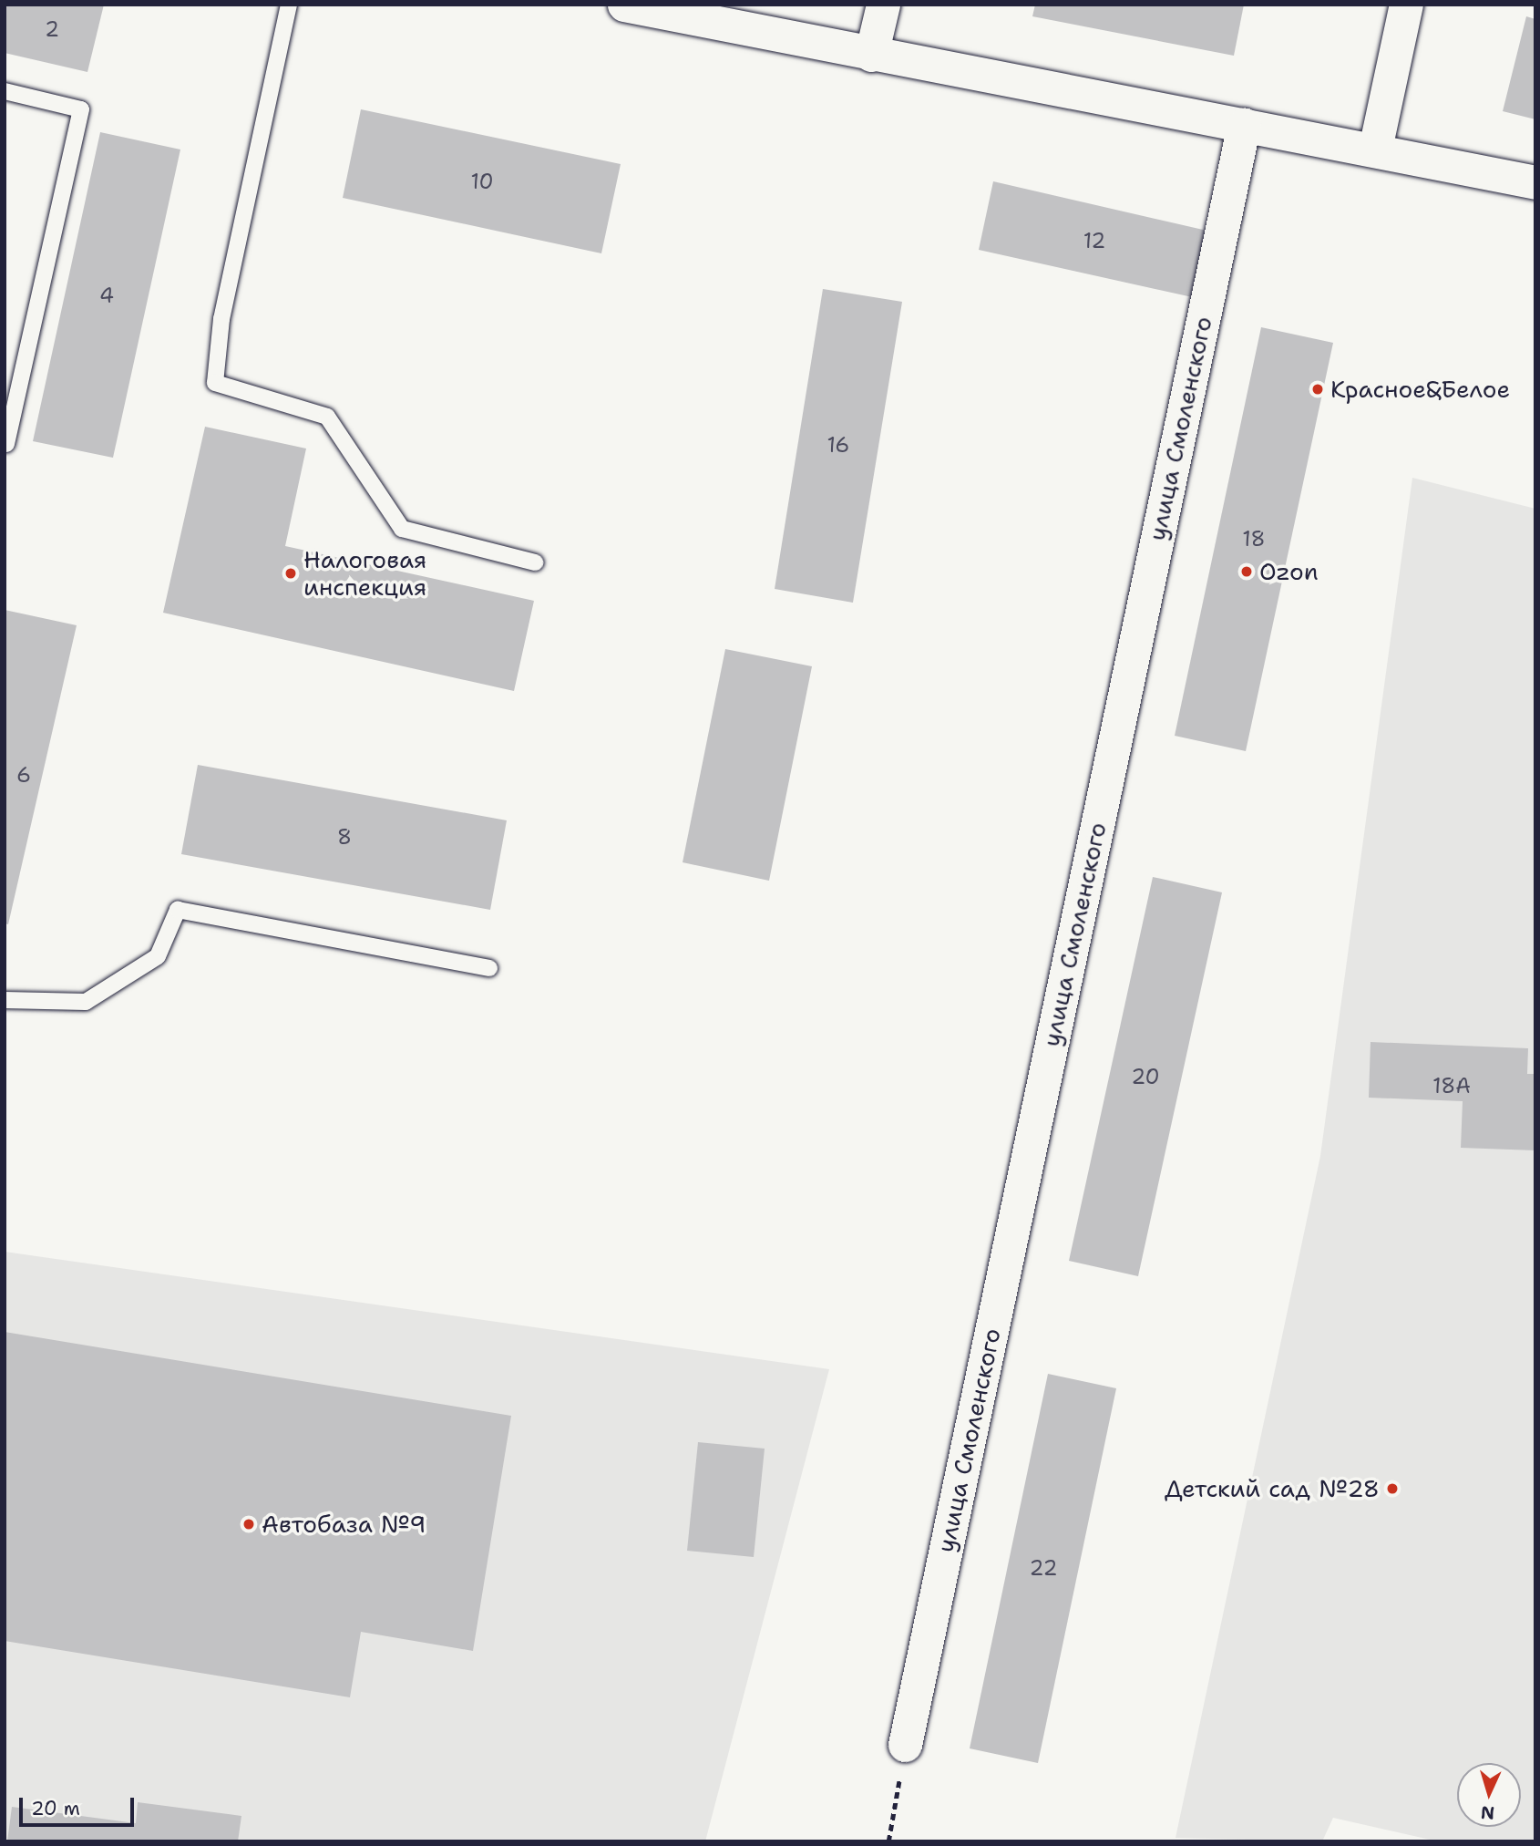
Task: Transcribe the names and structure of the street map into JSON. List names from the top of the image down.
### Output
{
  "streets": {
    "street": ["улица Смоленского"]
  },
  "places": [
    "Красное&Белое",
    "Ozon",
    "Налоговая инспекция",
    "Детский сад №28",
    "Автобаза №9"
  ],
  "house_numbers": [
    "2",
    "10",
    "12",
    "4",
    "16",
    "18",
    "6",
    "8",
    "20",
    "18А",
    "22"
  ],
  "scale_bar": "20 m",
  "north": "bottom"
}
